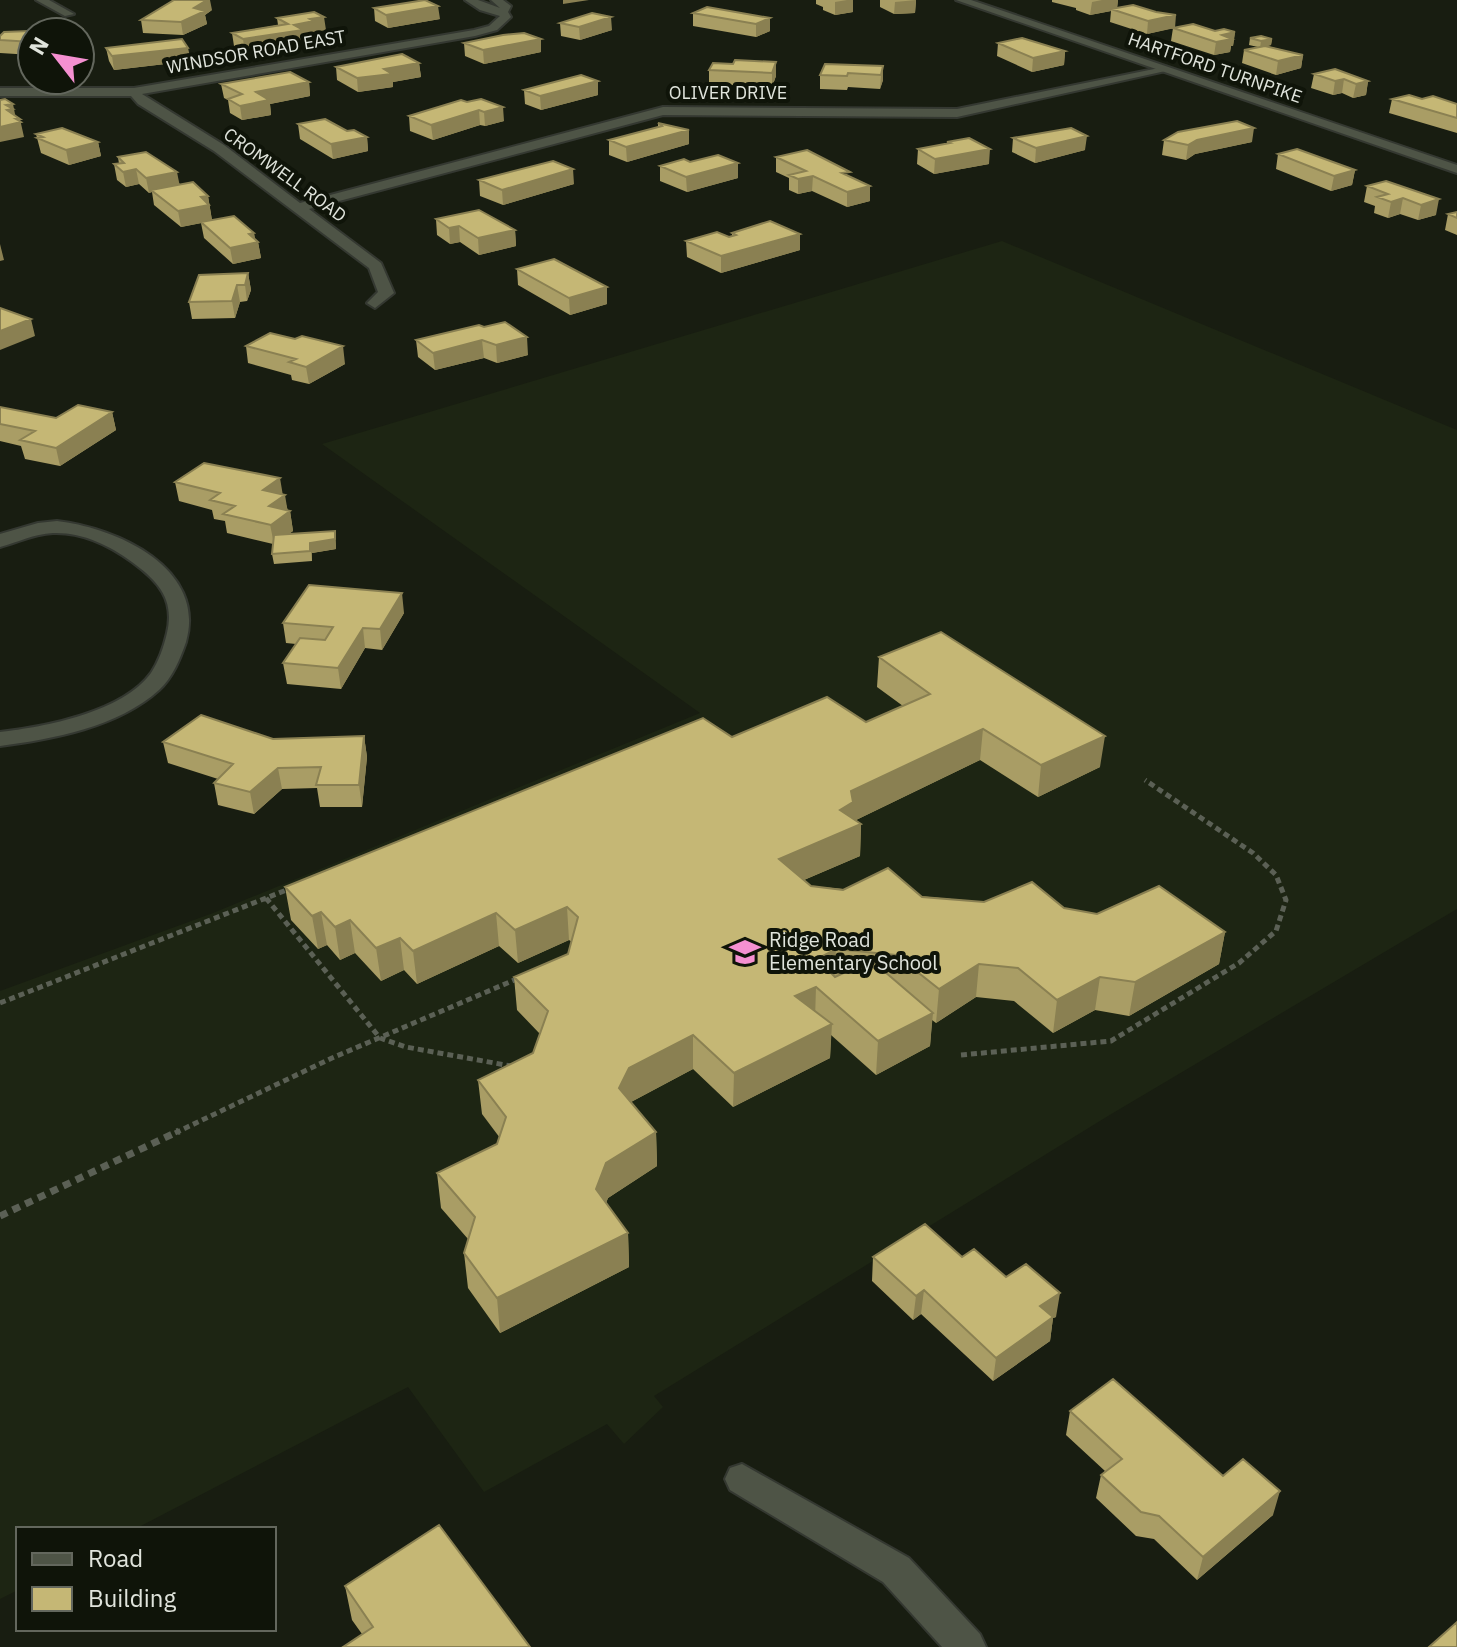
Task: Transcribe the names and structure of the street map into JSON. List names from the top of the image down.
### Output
{
  "streets": {
    "street": [
      "WINDSOR ROAD EAST",
      "HARTFORD TURNPIKE",
      "OLIVER DRIVE",
      "CROMWELL ROAD"
    ]
  },
  "crossings": [
    ["WINDSOR ROAD EAST", "CROMWELL ROAD"],
    ["HARTFORD TURNPIKE", "OLIVER DRIVE"],
    ["OLIVER DRIVE", "CROMWELL ROAD"]
  ],
  "places": {
    "school or university": ["Ridge Road Elementary School"]
  },
  "legend": ["Road", "Building"],
  "north": "top left"
}
